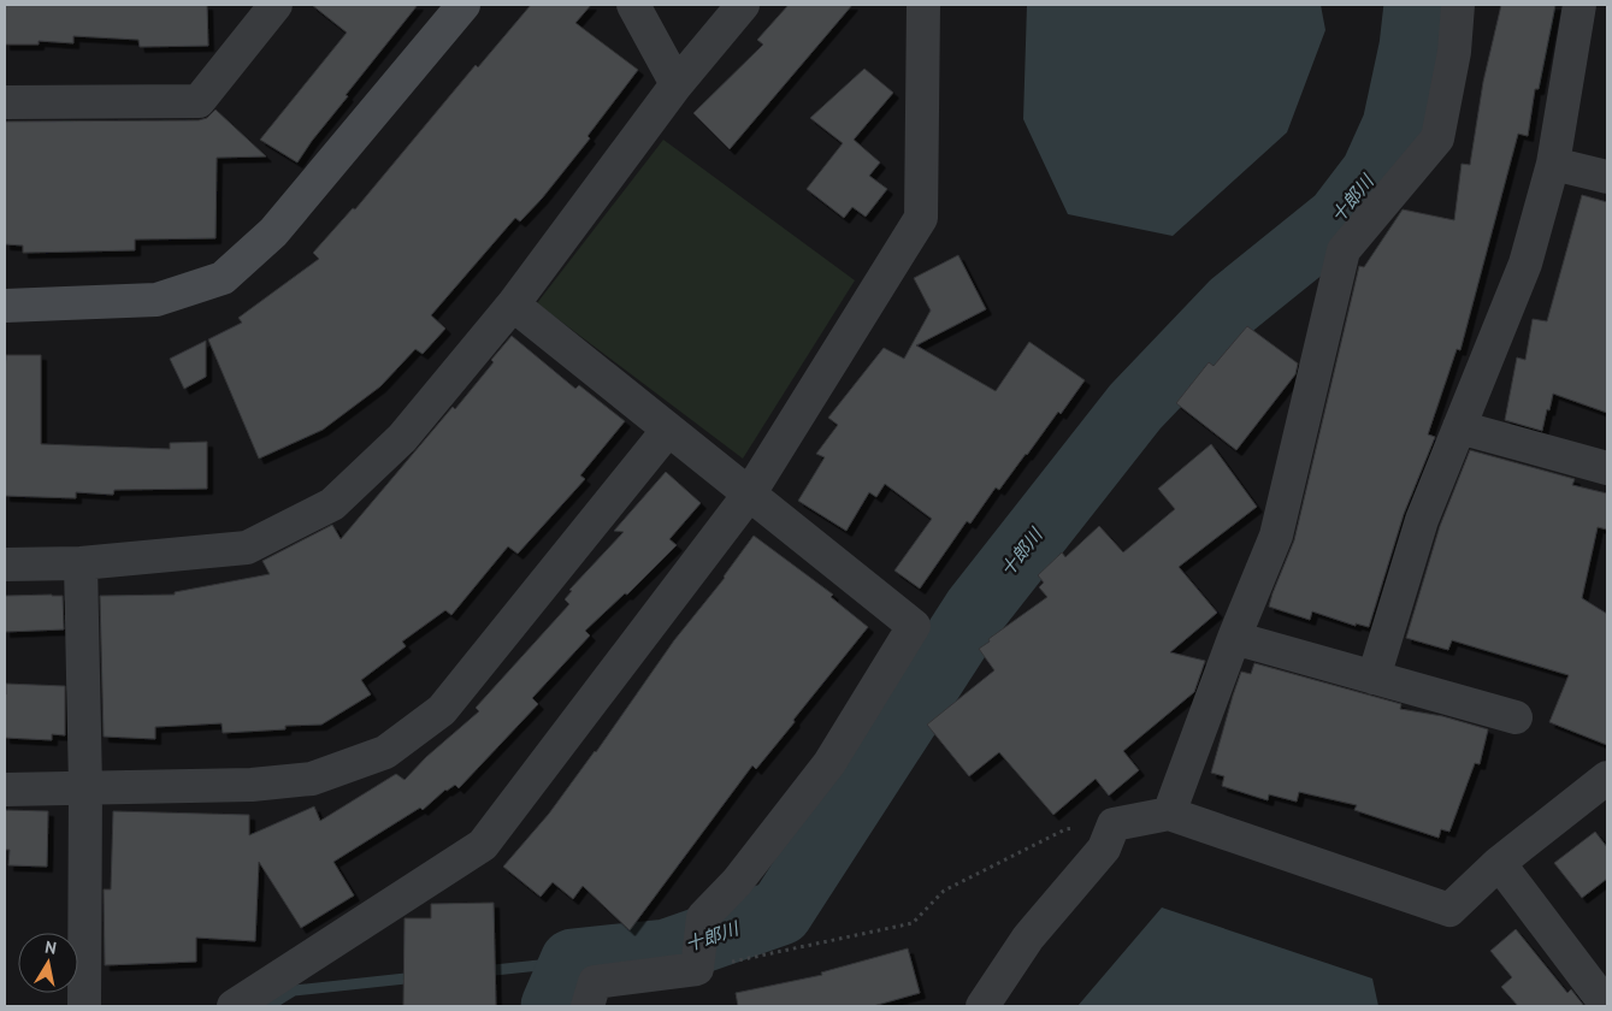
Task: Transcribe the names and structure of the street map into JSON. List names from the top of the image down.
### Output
{
  "water": ["十郎川"],
  "north": "top"
}
